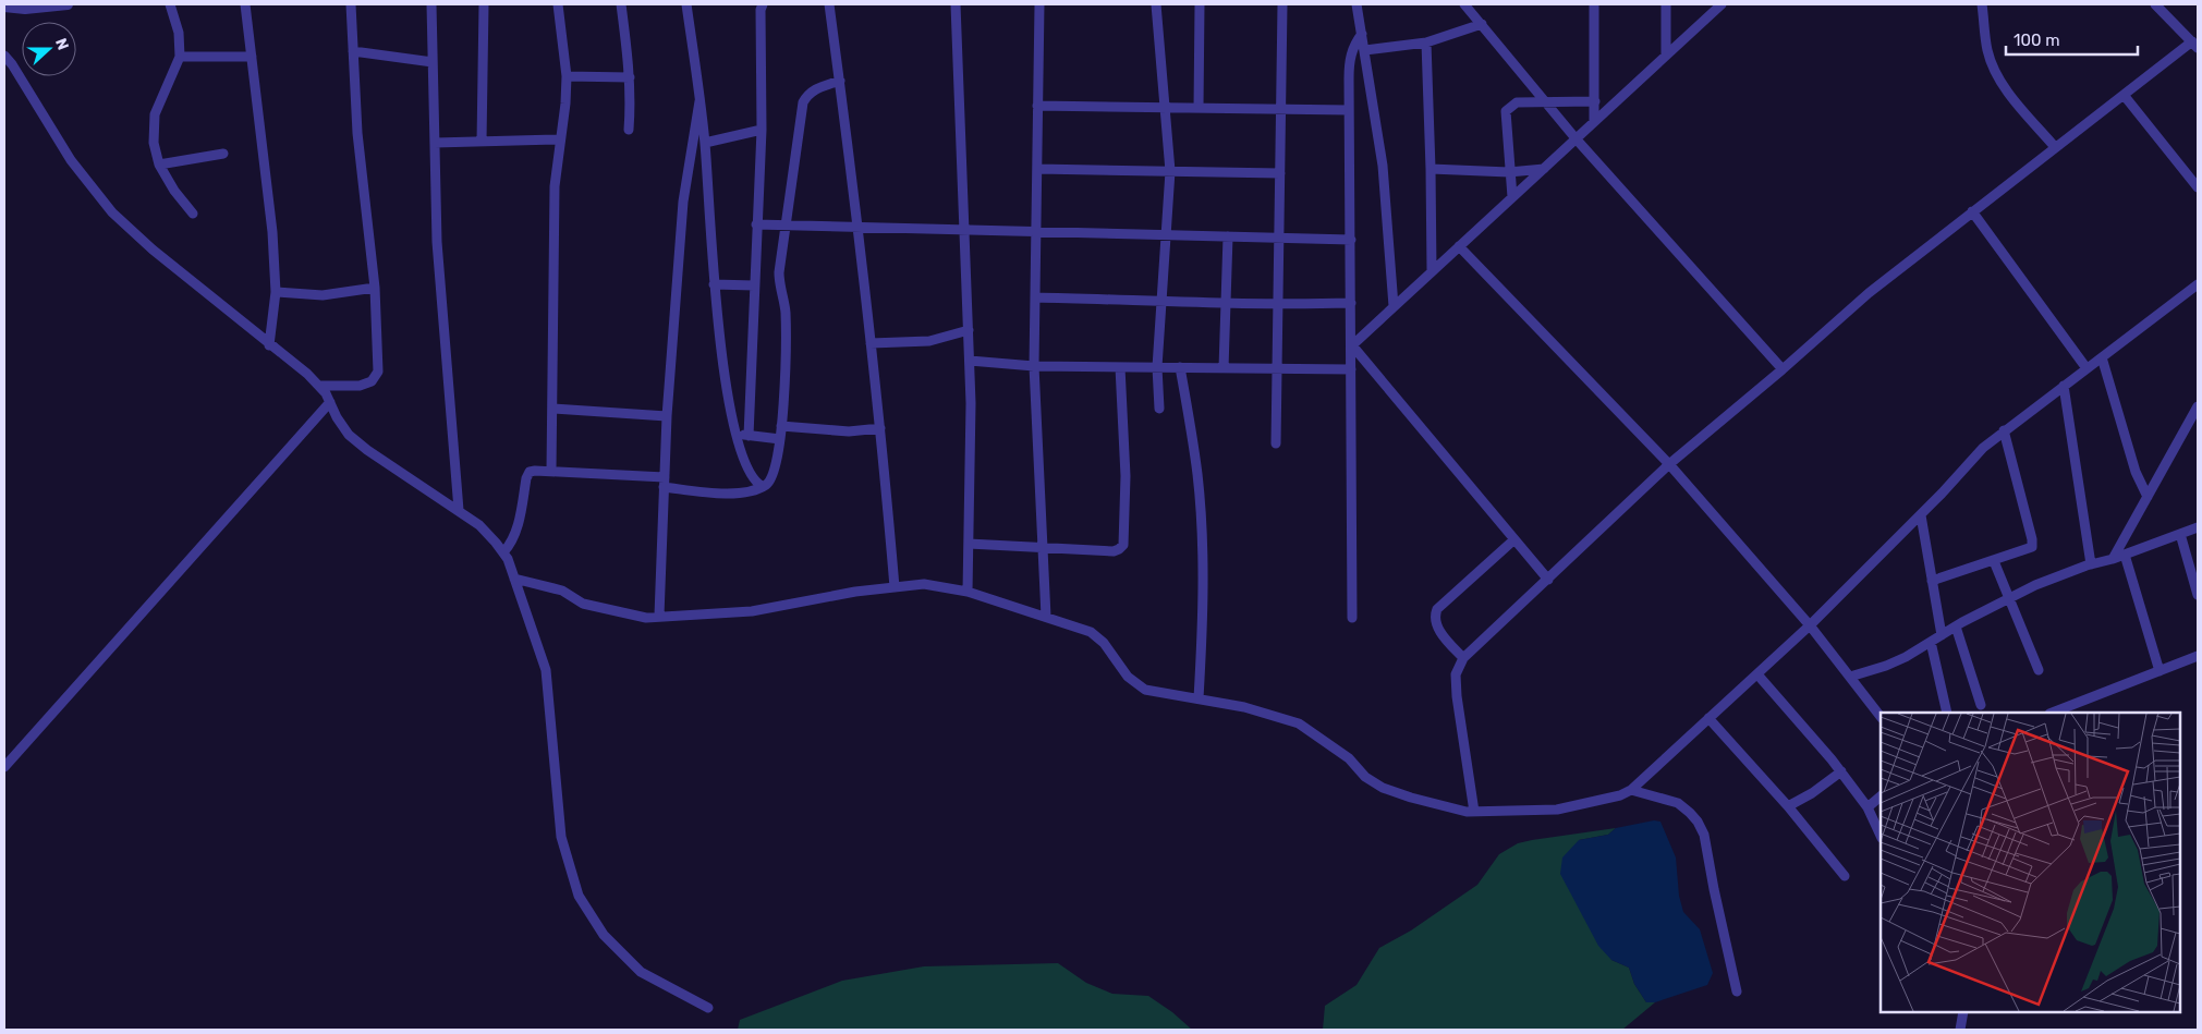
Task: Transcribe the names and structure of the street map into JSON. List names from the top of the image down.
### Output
{
  "scale_bar": "100 m",
  "north": "right"
}
